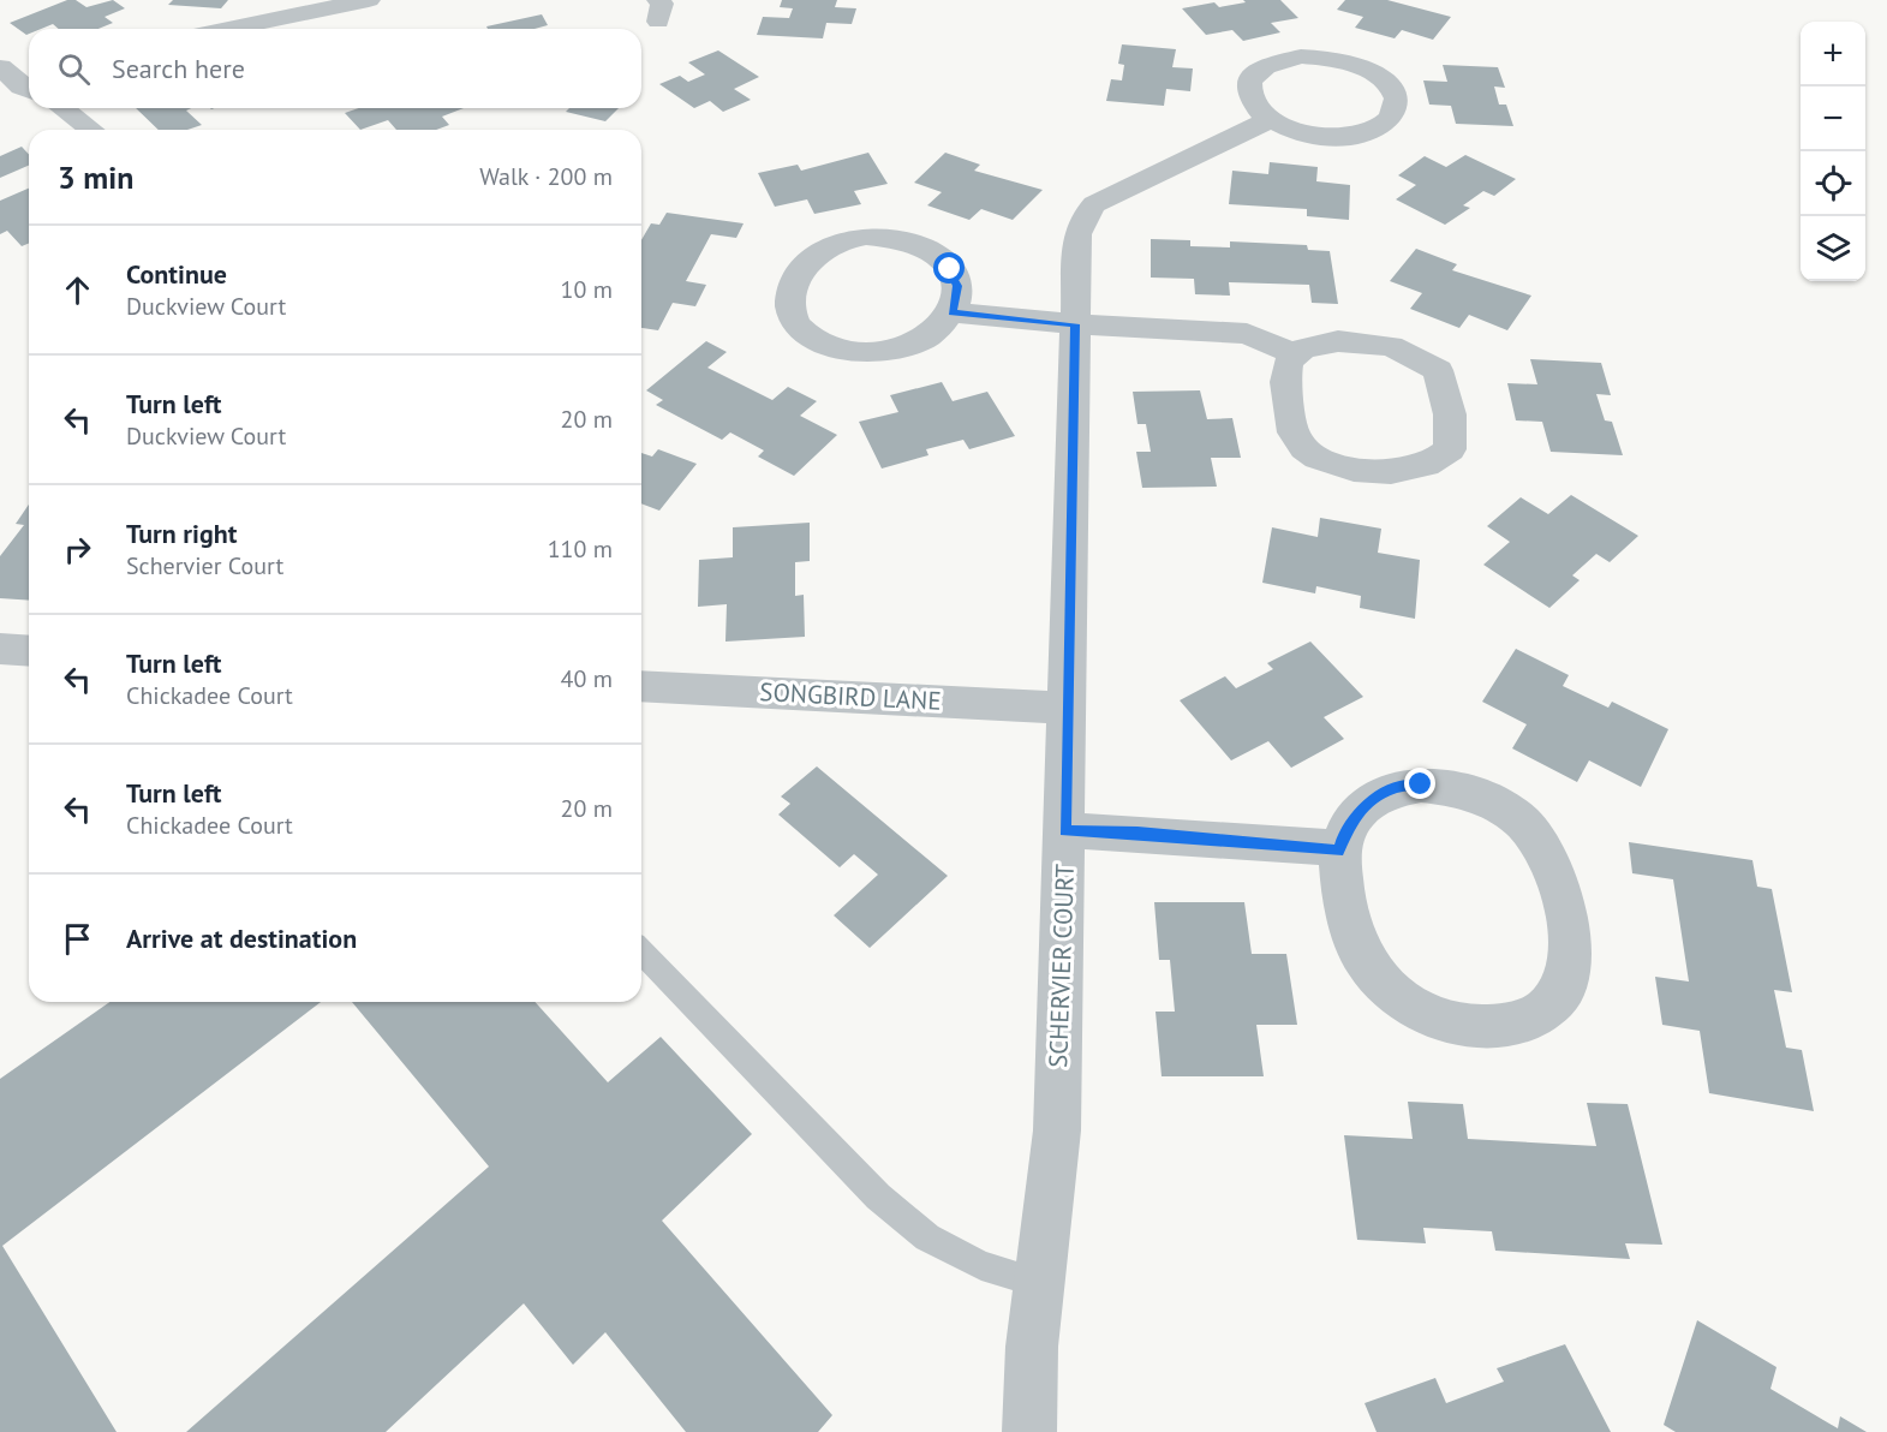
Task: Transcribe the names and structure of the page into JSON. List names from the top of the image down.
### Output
{
  "streets": {
    "street": ["SONGBIRD LANE", "SCHERVIER COURT"]
  },
  "crossings": [
    ["SONGBIRD LANE", "SCHERVIER COURT"]
  ],
  "page": {
    "map_buttons": ["+", "−"],
    "search": "Search here",
    "heading": ["3 min", "Walk · 200 m"],
    "list": [
      ["Continue", "Duckview Court", "10 m"],
      ["Turn left", "Duckview Court", "20 m"],
      ["Turn right", "Schervier Court", "110 m"],
      ["Turn left", "Chickadee Court", "40 m"],
      ["Turn left", "Chickadee Court", "20 m"],
      "Arrive at destination"
    ]
  }
}
